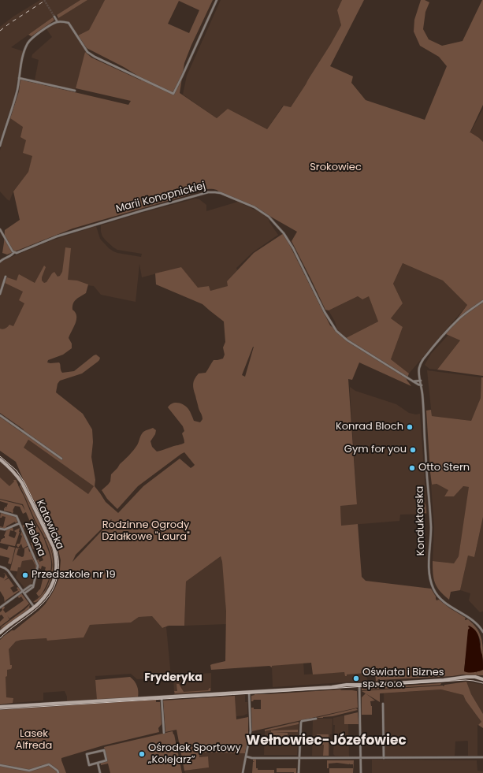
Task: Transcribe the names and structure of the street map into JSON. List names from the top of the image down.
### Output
{
  "streets": {
    "main road": ["Katowicka"],
    "street": ["Marii Konopnickiej", "Konduktorska", "Zielona"]
  },
  "districts": ["Fryderyka", "Wełnowiec-Józefowiec"],
  "parks": ["Srokowiec", "Rodzinne Ogrody Działkowe \"Laura\"", "Lasek Alfreda"],
  "places": [
    "Konrad Bloch",
    "Gym for you",
    "Otto Stern",
    "Przedszkole nr 19",
    "Oświata i Biznes sp. z o.o.",
    "Ośrodek Sportowy „Kolejarz”"
  ]
}
